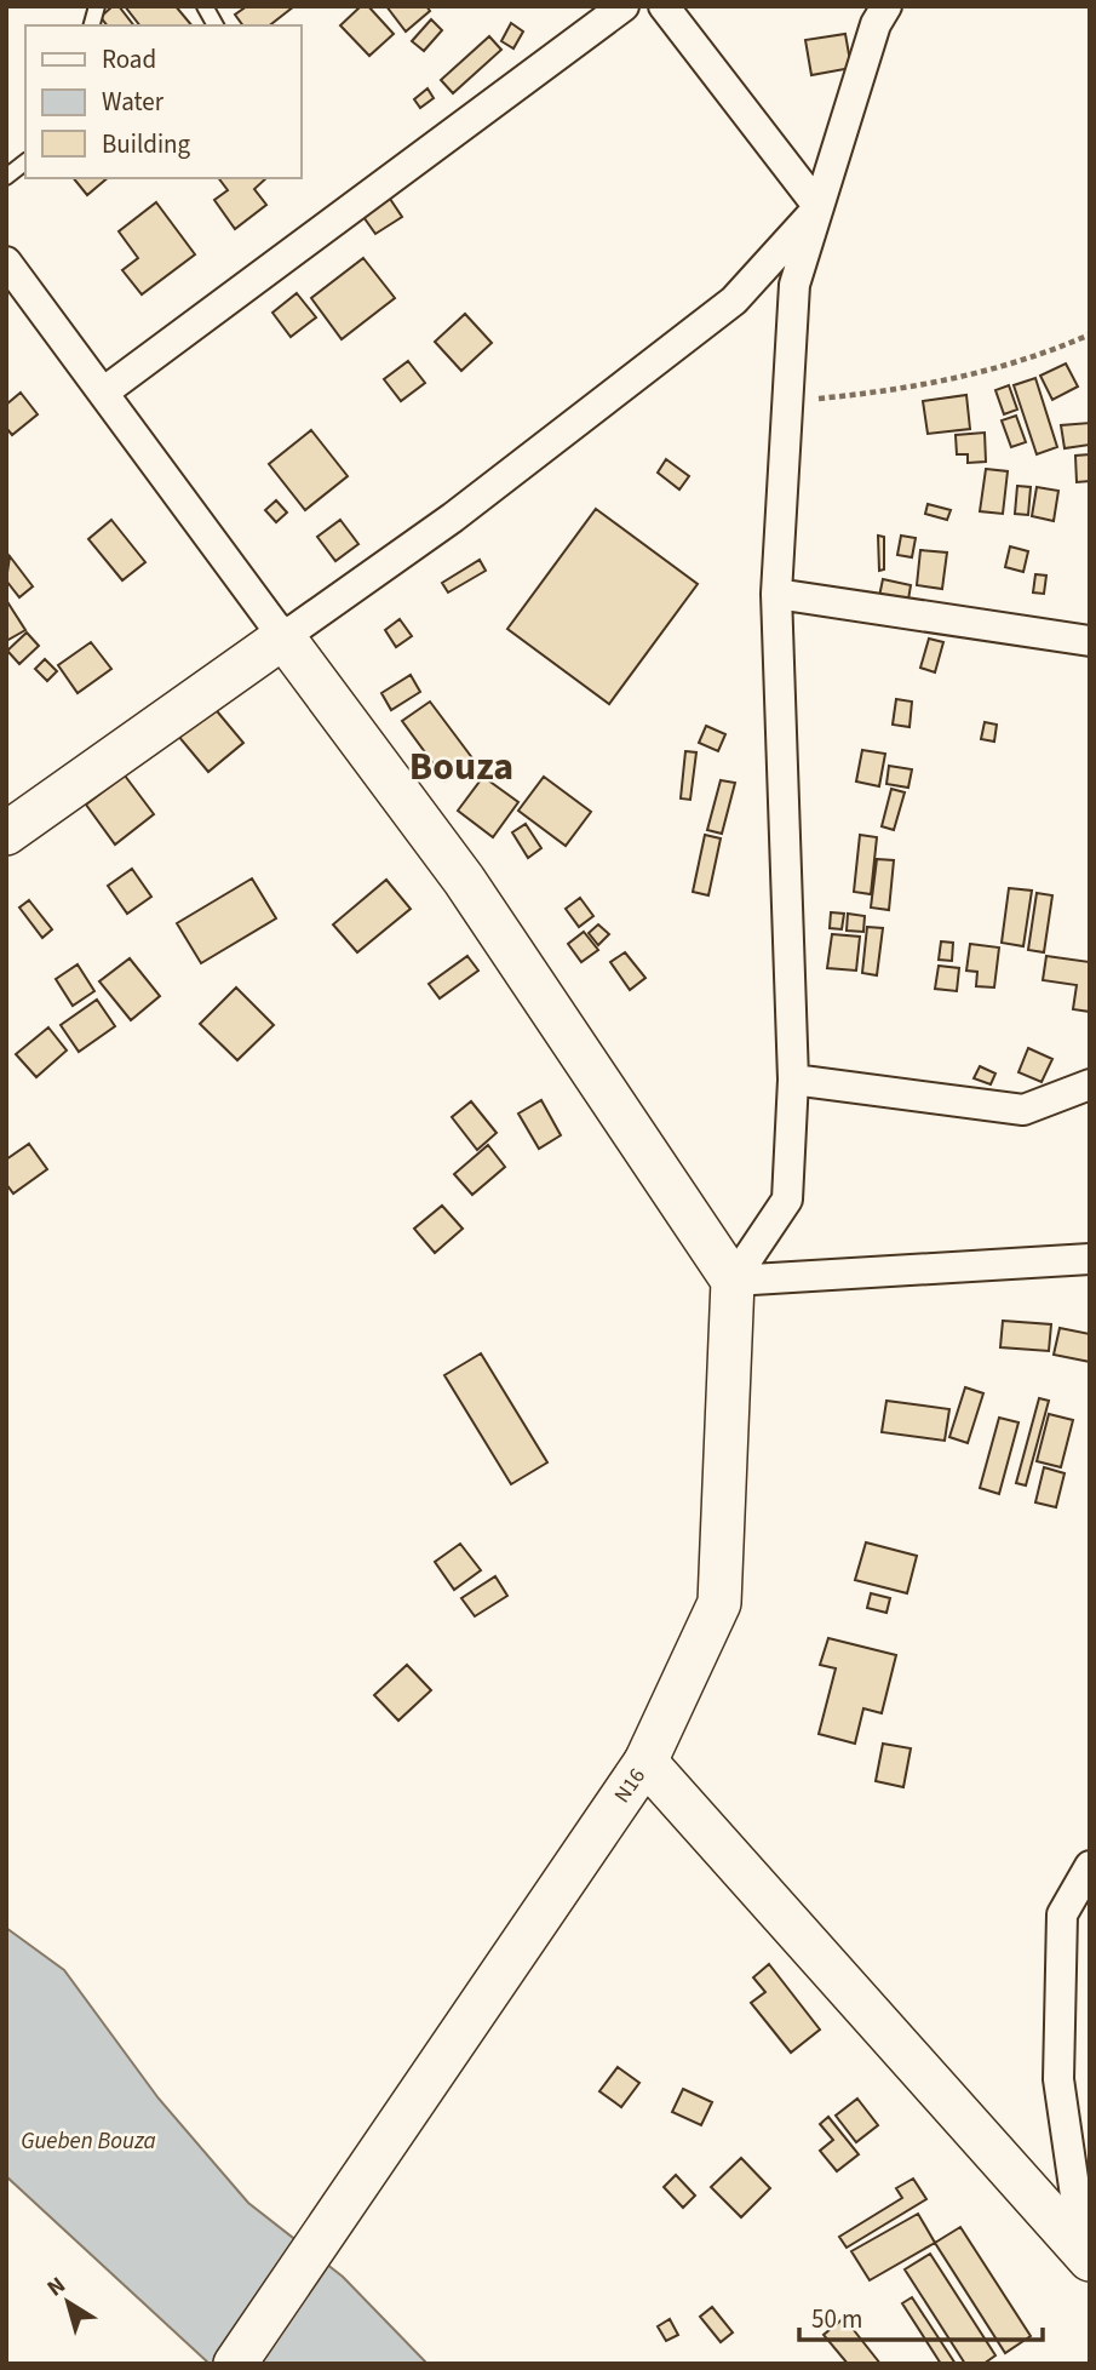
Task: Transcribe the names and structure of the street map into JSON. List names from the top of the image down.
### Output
{
  "streets": {
    "street": ["N16"]
  },
  "districts": ["Bouza"],
  "water": ["Gueben Bouza"],
  "legend": ["Road", "Water", "Building"],
  "scale_bar": "50 m",
  "north": "top left"
}
